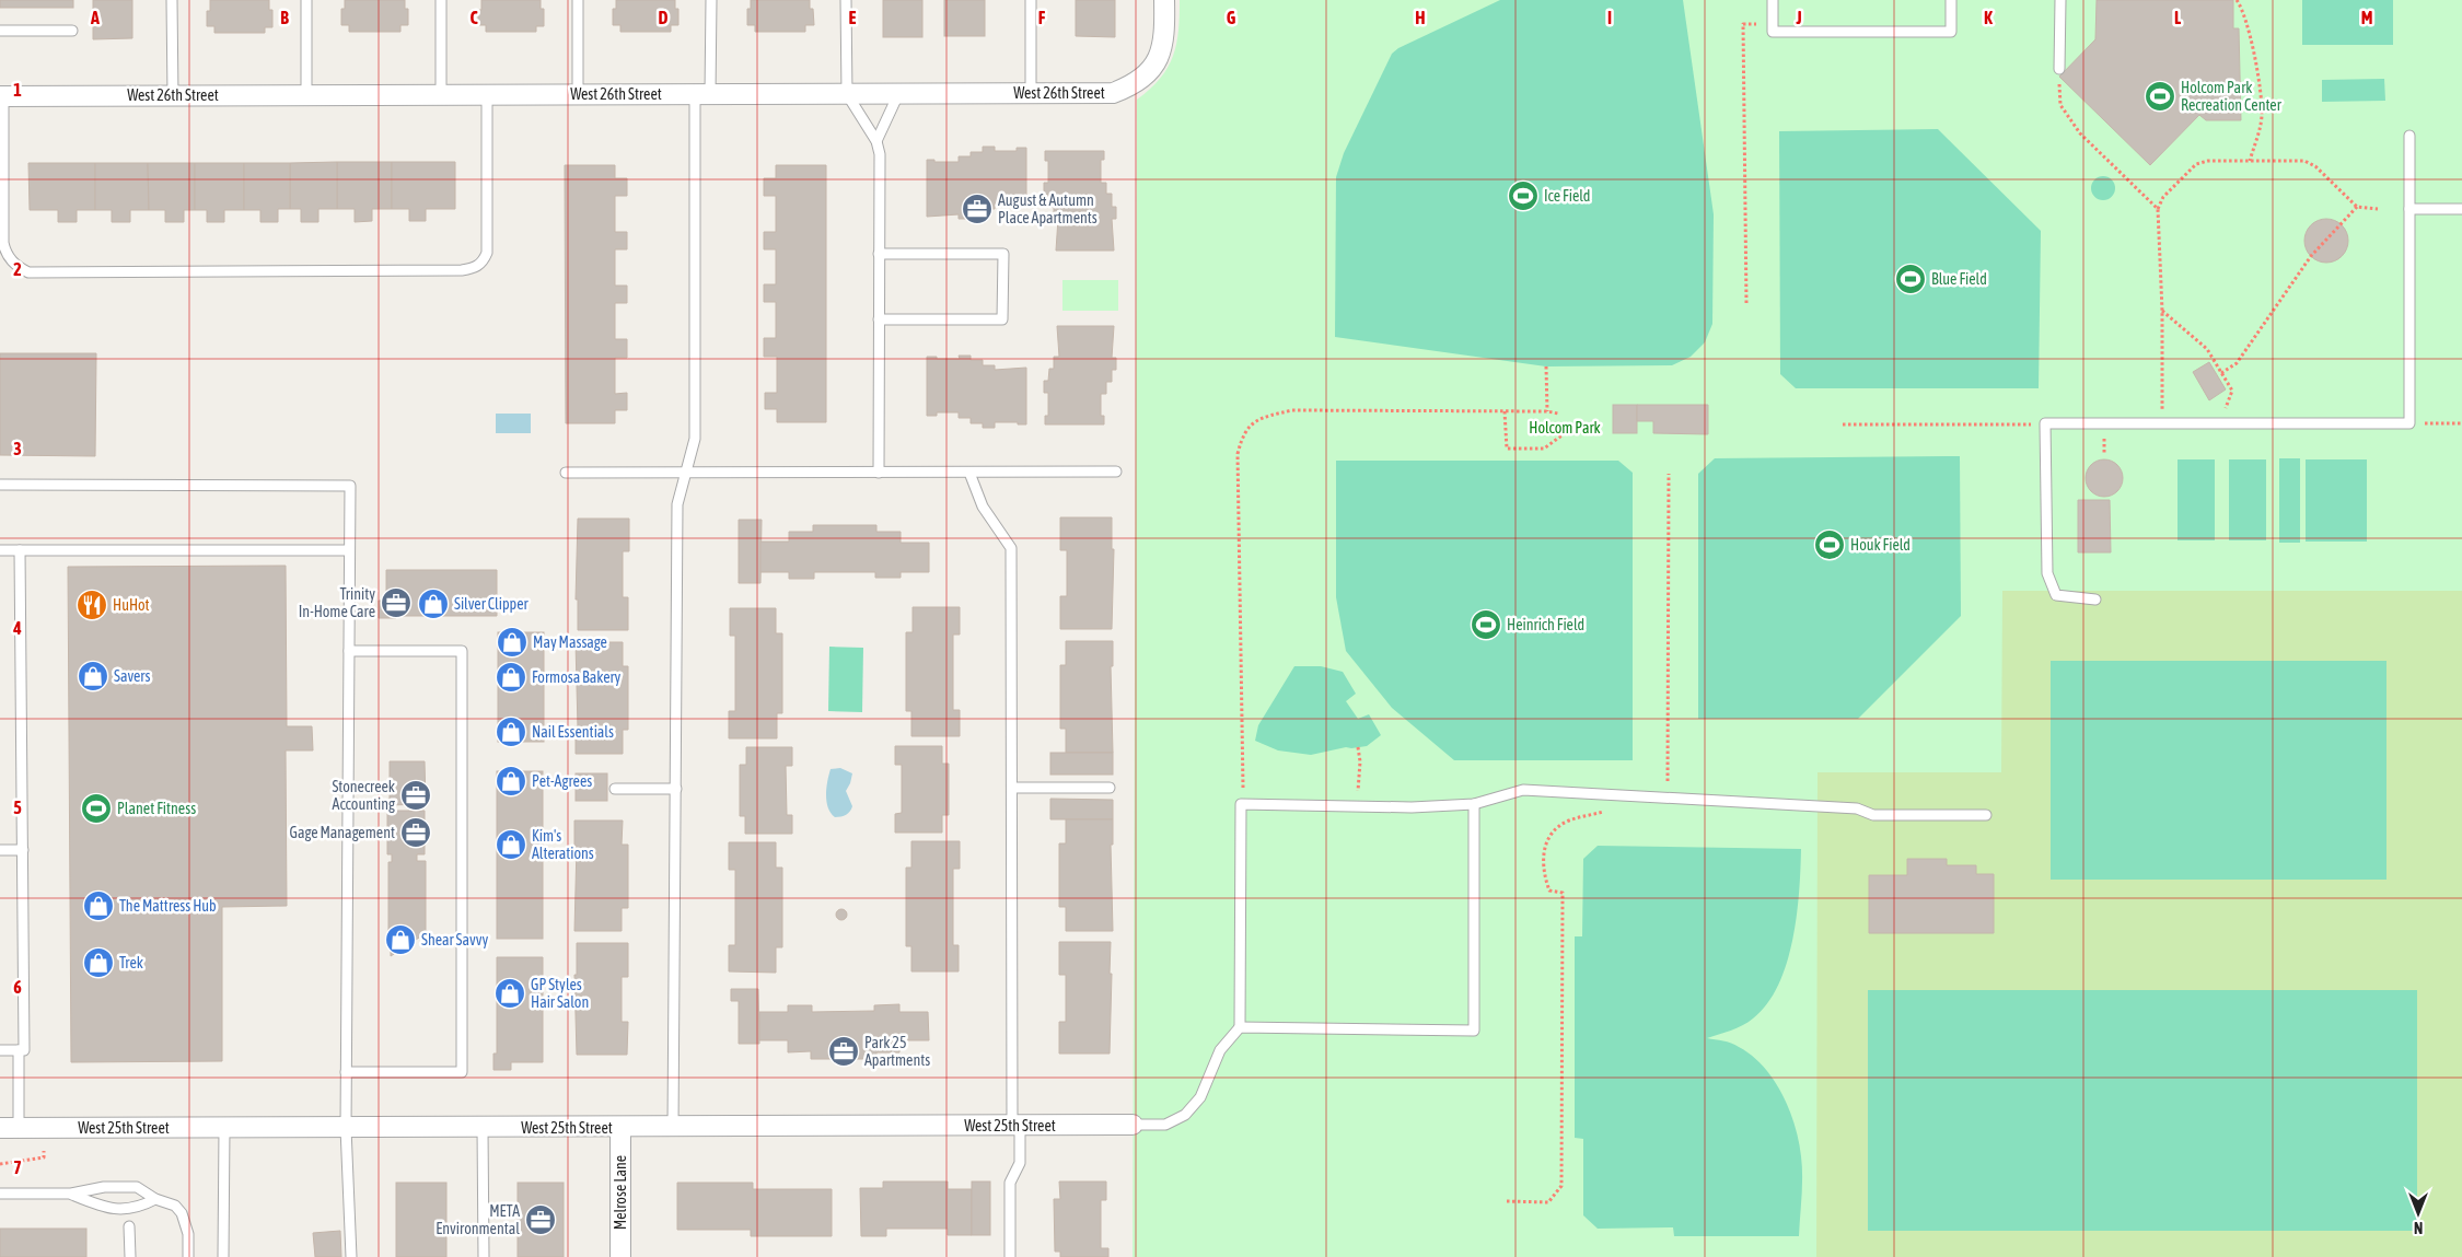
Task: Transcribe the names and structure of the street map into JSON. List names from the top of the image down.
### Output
{
  "streets": {
    "street": ["West 26th Street", "West 25th Street", "Melrose Lane"]
  },
  "crossings": [
    ["West 25th Street", "Melrose Lane"]
  ],
  "parks": ["Holcom Park"],
  "places": {
    "sports": [
      "Holcom Park Recreation Center",
      "Ice Field",
      "Blue Field",
      "Houk Field",
      "Heinrich Field",
      "Planet Fitness"
    ],
    "office": [
      "August & Autumn Place Apartments",
      "Trinity In-Home Care",
      "Stonecreek Accounting",
      "Gage Management",
      "Park 25 Apartments",
      "META Environmental"
    ],
    "shop": [
      "Silver Clipper",
      "May Massage",
      "Savers",
      "Formosa Bakery",
      "Nail Essentials",
      "Pet-Agrees",
      "Kim's Alterations",
      "The Mattress Hub",
      "Shear Savvy",
      "Trek",
      "GP Styles Hair Salon"
    ],
    "restaurant": ["HuHot"]
  },
  "north": "bottom",
  "grid": {
    "columns": [
      "A",
      "B",
      "C",
      "D",
      "E",
      "F",
      "G",
      "H",
      "I",
      "J",
      "K",
      "L",
      "M"
    ],
    "rows": [
      "1",
      "2",
      "3",
      "4",
      "5",
      "6",
      "7"
    ]
  }
}
